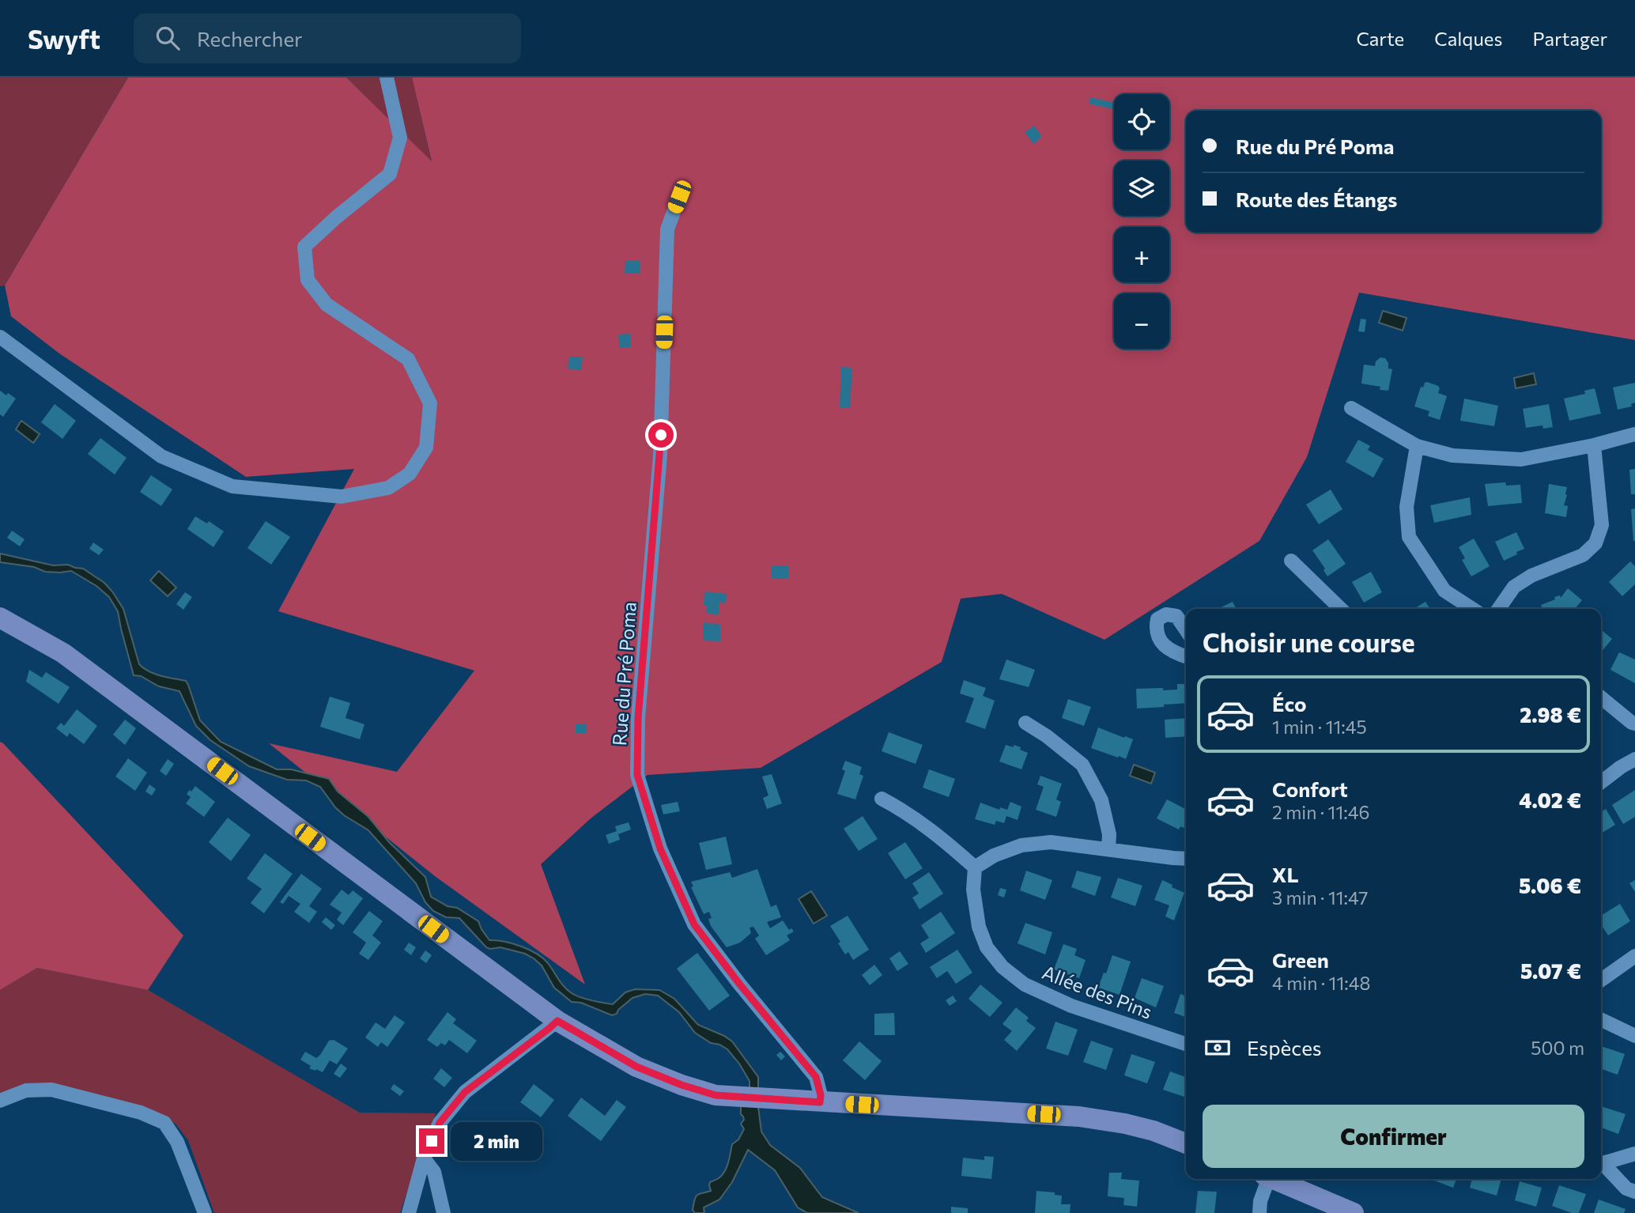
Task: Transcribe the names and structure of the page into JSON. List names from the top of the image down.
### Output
{
  "streets": {
    "street": ["Rue du Pré Poma", "Allée des Pins"]
  },
  "page": {
    "header": "Swyft",
    "search": "Rechercher",
    "nav": ["Carte", "Calques", "Partager"],
    "map_buttons": ["+", "−"],
    "banner": ["Rue du Pré Poma", "Route des Étangs"],
    "heading": "Choisir une course",
    "list": [
      {
        "name": "Éco",
        "note": "1 min · 11:45",
        "value": "2.98 €"
      },
      {
        "name": "Confort",
        "note": "2 min · 11:46",
        "value": "4.02 €"
      },
      {
        "name": "XL",
        "note": "3 min · 11:47",
        "value": "5.06 €"
      },
      {
        "name": "Green",
        "note": "4 min · 11:48",
        "value": "5.07 €"
      }
    ],
    "pay": ["Espèces", "500 m"],
    "buttons": "Confirmer",
    "bubble": "2 min"
  }
}
